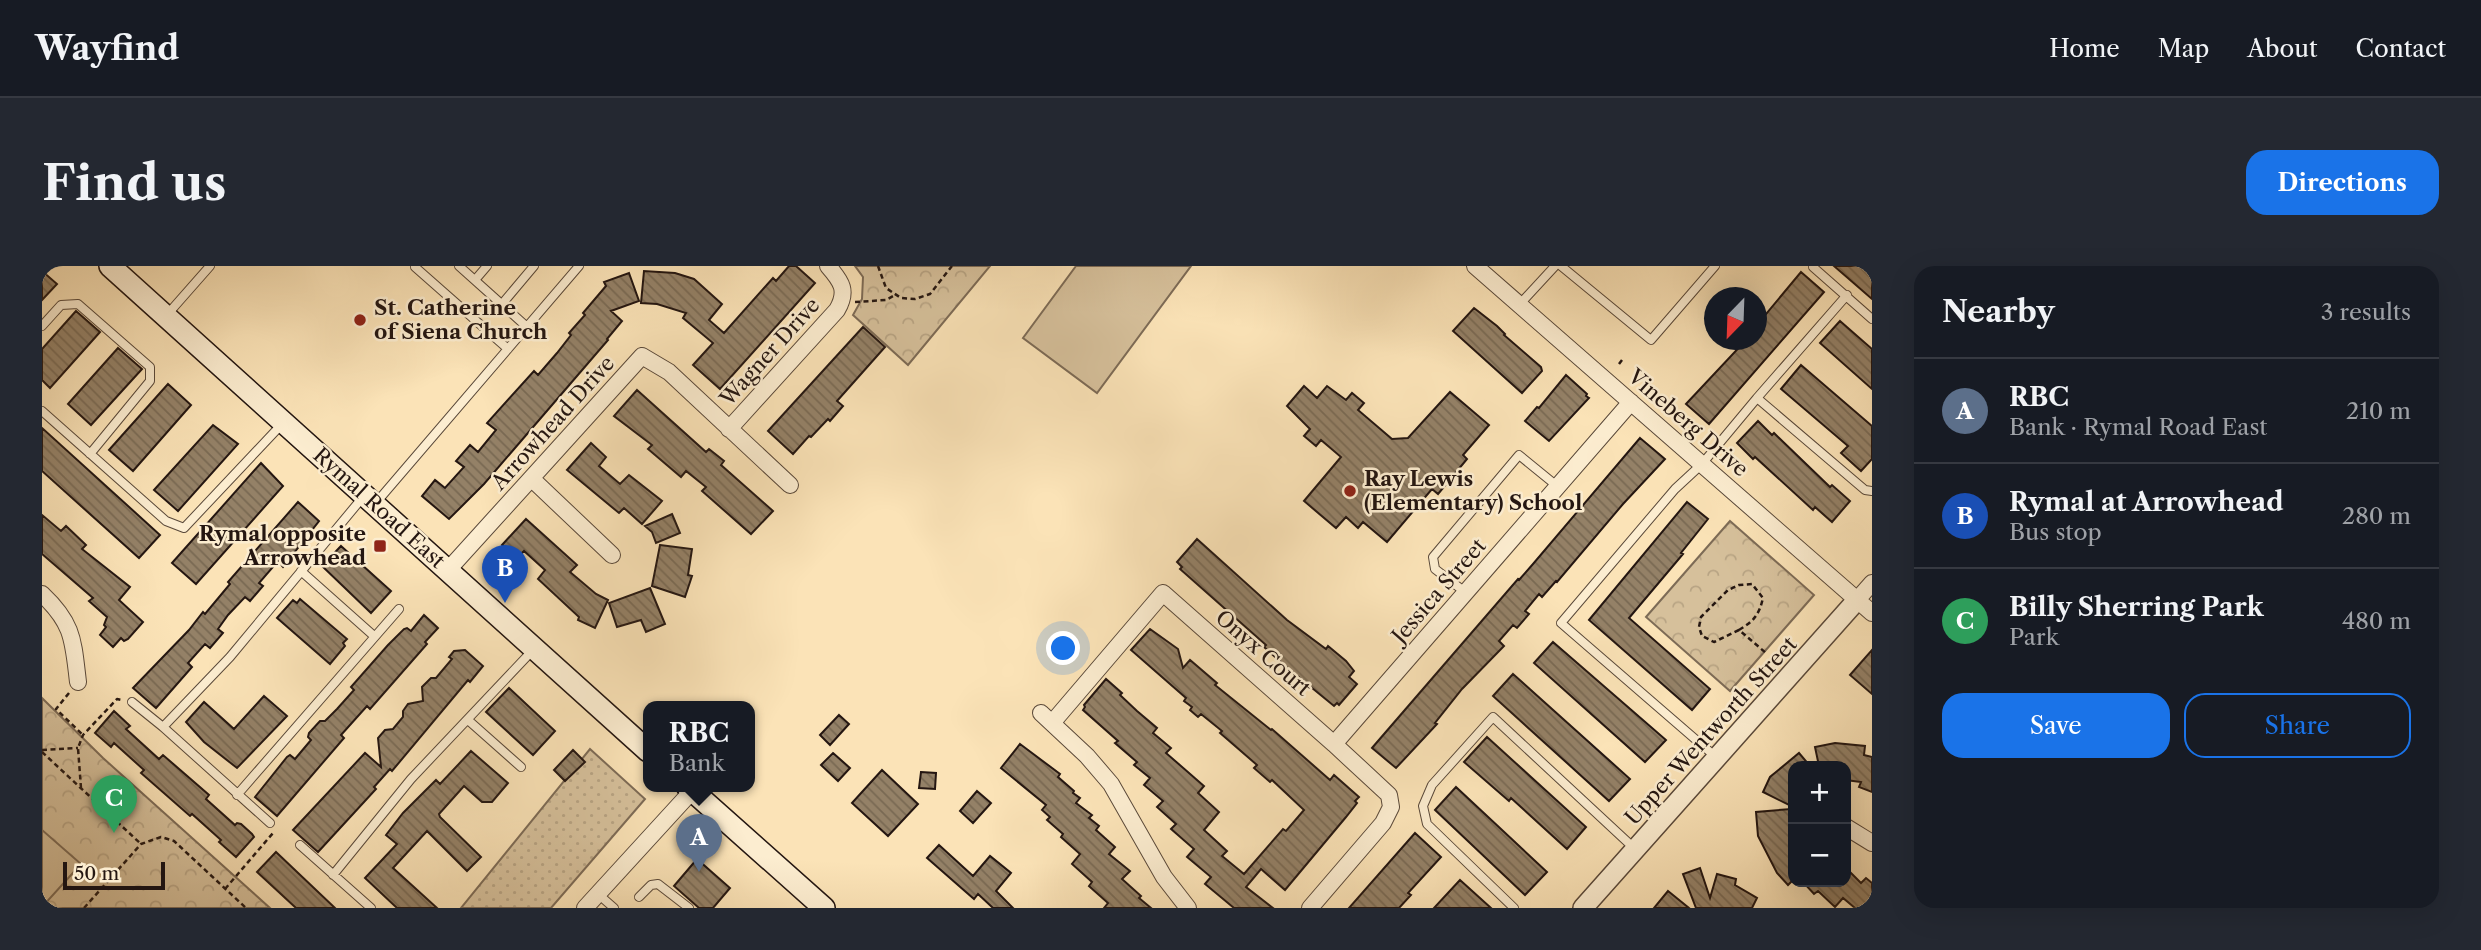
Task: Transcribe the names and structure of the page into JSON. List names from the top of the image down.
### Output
{
  "streets": {
    "main road": ["Rymal Road East"],
    "street": [
      "Wagner Drive",
      "Arrowhead Drive",
      "Vineberg Drive",
      "Jessica Street",
      "Onyx Court",
      "Upper Wentworth Street"
    ]
  },
  "crossings": [
    ["Wagner Drive", "Arrowhead Drive"],
    ["Arrowhead Drive", "Rymal Road East"],
    ["Vineberg Drive", "Jessica Street"],
    ["Vineberg Drive", "Upper Wentworth Street"],
    ["Jessica Street", "Onyx Court"]
  ],
  "places": {
    "other": ["St. Catherine of Siena Church", "Ray Lewis (Elementary) School"],
    "transit": ["Rymal opposite Arrowhead"]
  },
  "scale_bar": "50 m",
  "north": "bottom left",
  "page": {
    "header": "Wayfind",
    "nav": [
      "Home",
      "Map",
      "About",
      "Contact"
    ],
    "buttons": [
      "Directions",
      ["Save", "Share"]
    ],
    "title": "Find us",
    "heading": ["Nearby", "3 results"],
    "list": [
      {
        "mark": "A",
        "name": "RBC",
        "note": "Bank · Rymal Road East",
        "value": "210 m"
      },
      {
        "mark": "B",
        "name": "Rymal at Arrowhead",
        "note": "Bus stop",
        "value": "280 m"
      },
      {
        "mark": "C",
        "name": "Billy Sherring Park",
        "note": "Park",
        "value": "480 m"
      }
    ],
    "pins": ["B", "C", "A"],
    "popup": ["RBC", "Bank"],
    "map_buttons": ["+", "−"],
    "scale": "50 m"
  }
}
